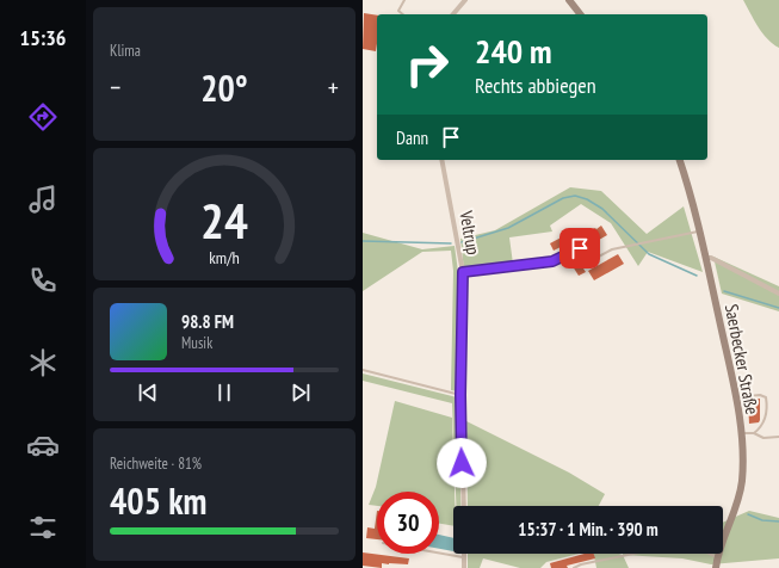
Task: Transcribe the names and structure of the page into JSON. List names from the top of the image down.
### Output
{
  "streets": {
    "main road": ["Saerbecker Straße"],
    "street": ["Veltrup"]
  },
  "page": {
    "tabs": "15:36",
    "tile": [
      "Klima",
      ["Reichweite · 81%", "405 km"]
    ],
    "turn": ["240 m", "Rechts abbiegen"],
    "heat": ["−", "20°", "+"],
    "then": "Dann",
    "song": ["98.8 FM", "Musik"],
    "limit": "30",
    "trip": "15:37 · 1 Min. · 390 m",
    "gauge": ["24", "km/h"]
  }
}
